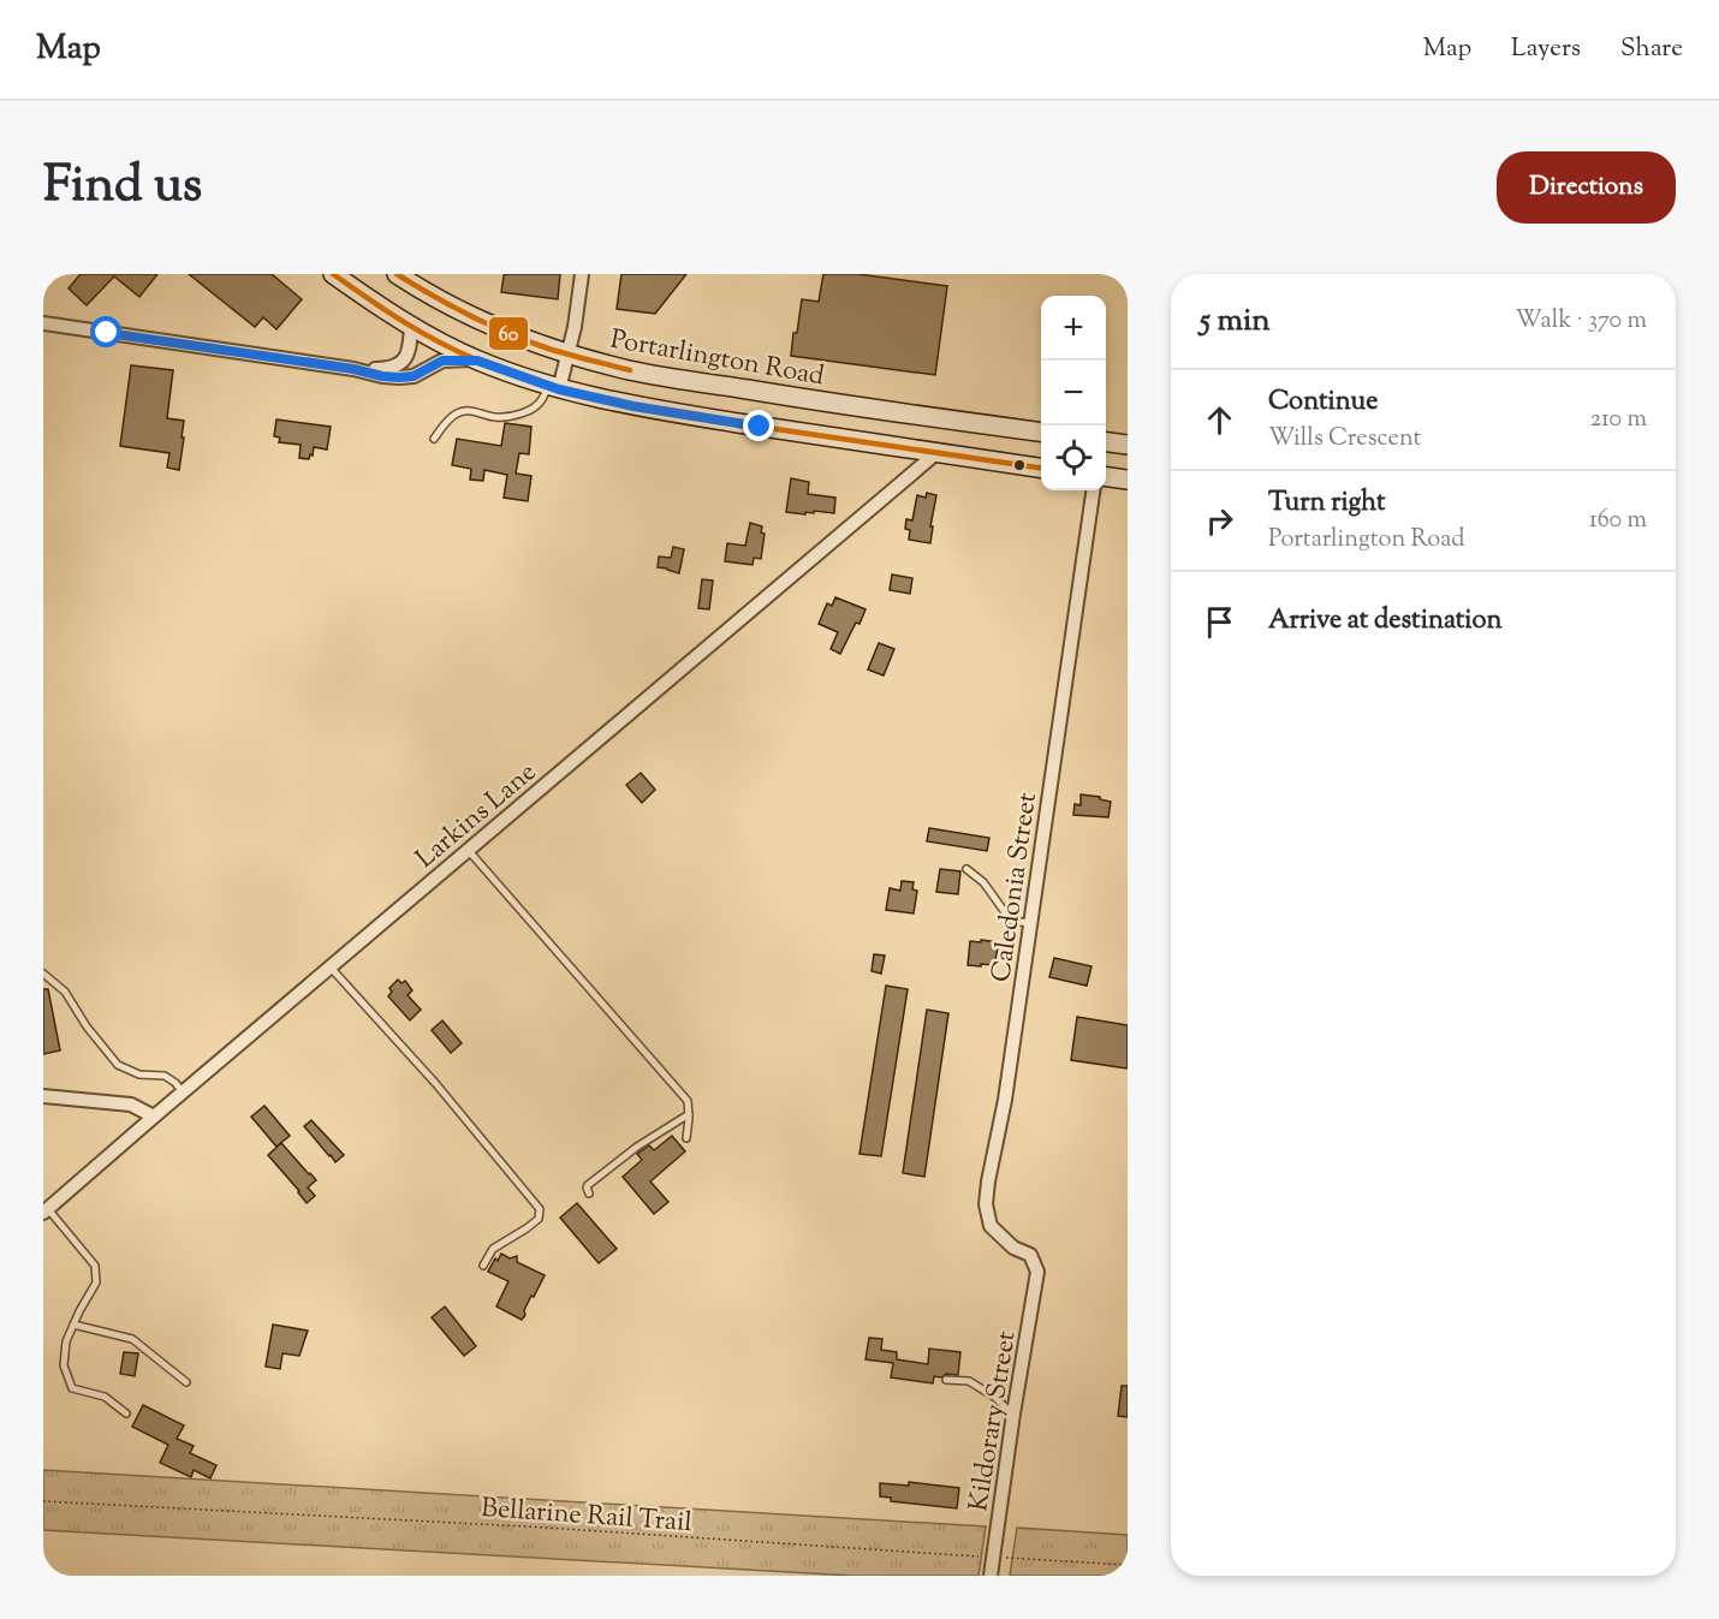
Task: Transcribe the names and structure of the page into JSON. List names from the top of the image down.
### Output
{
  "streets": {
    "main road": ["Portarlington Road"],
    "street": ["Larkins Lane", "Caledonia Street", "Kildorary Street"],
    "path": ["Bellarine Rail Trail"]
  },
  "crossings": [
    ["Caledonia Street", "Kildorary Street"],
    ["Kildorary Street", "Bellarine Rail Trail"]
  ],
  "lines": ["transit line 60"],
  "page": {
    "header": "Map",
    "nav": ["Map", "Layers", "Share"],
    "title": "Find us",
    "buttons": "Directions",
    "heading": ["5 min", "Walk · 370 m"],
    "map_buttons": ["+", "−"],
    "list": [
      ["Continue", "Wills Crescent", "210 m"],
      ["Turn right", "Portarlington Road", "160 m"],
      "Arrive at destination"
    ]
  }
}
